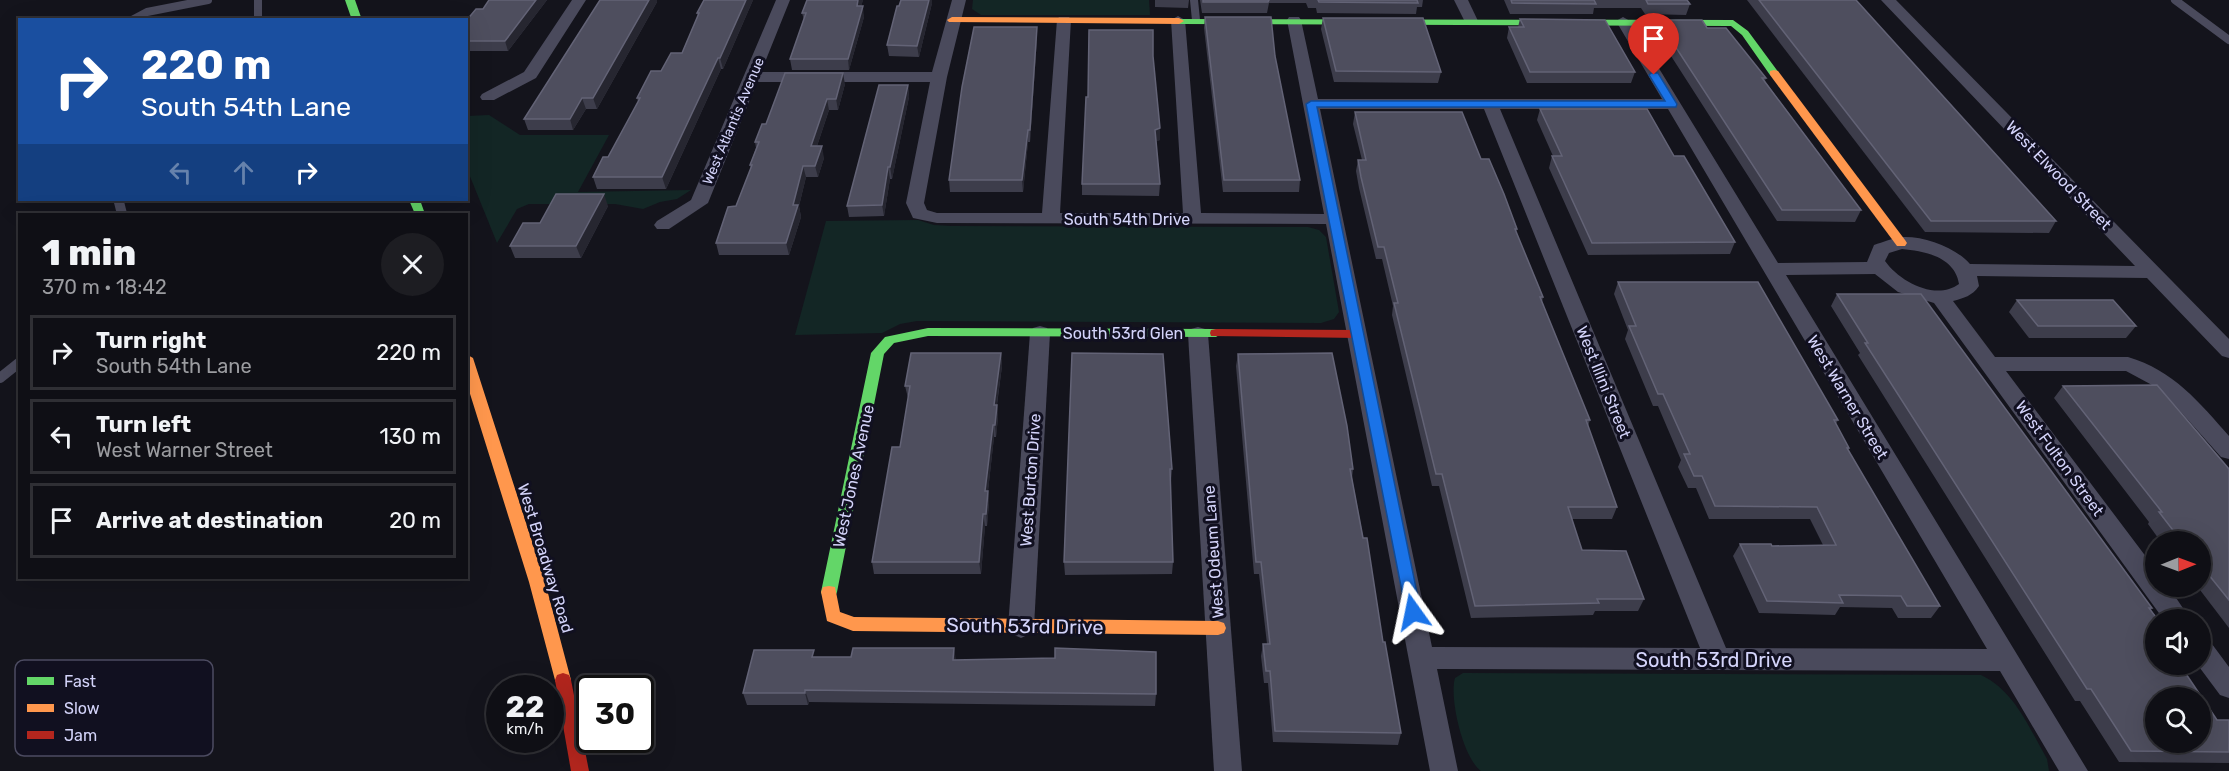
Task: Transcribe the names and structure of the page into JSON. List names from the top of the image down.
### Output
{
  "streets": {
    "street": [
      "West Atlantis Avenue",
      "West Elwood Street",
      "South 54th Drive",
      "South 53rd Glen",
      "West Illini Street",
      "West Warner Street",
      "West Fulton Street",
      "West Jones Avenue",
      "West Burton Drive",
      "West Odeum Lane",
      "West Broadway Road",
      "South 53rd Drive"
    ]
  },
  "crossings": [
    ["South 53rd Glen", "West Jones Avenue"],
    ["South 53rd Glen", "West Burton Drive"],
    ["South 53rd Glen", "West Odeum Lane"],
    ["West Illini Street", "South 53rd Drive"],
    ["West Warner Street", "South 53rd Drive"],
    ["West Jones Avenue", "South 53rd Drive"],
    ["West Burton Drive", "South 53rd Drive"],
    ["West Odeum Lane", "South 53rd Drive"]
  ],
  "legend": ["Fast", "Slow", "Jam"],
  "north": "right",
  "page": {
    "turn": ["220 m", "South 54th Lane"],
    "heading": ["1 min", "370 m · 18:42"],
    "list": [
      {
        "name": "Turn right",
        "note": "South 54th Lane",
        "value": "220 m"
      },
      {
        "name": "Turn left",
        "note": "West Warner Street",
        "value": "130 m"
      },
      {
        "name": "Arrive at destination",
        "value": "20 m"
      }
    ],
    "speed": "22 km/h",
    "limit": "30"
  }
}
